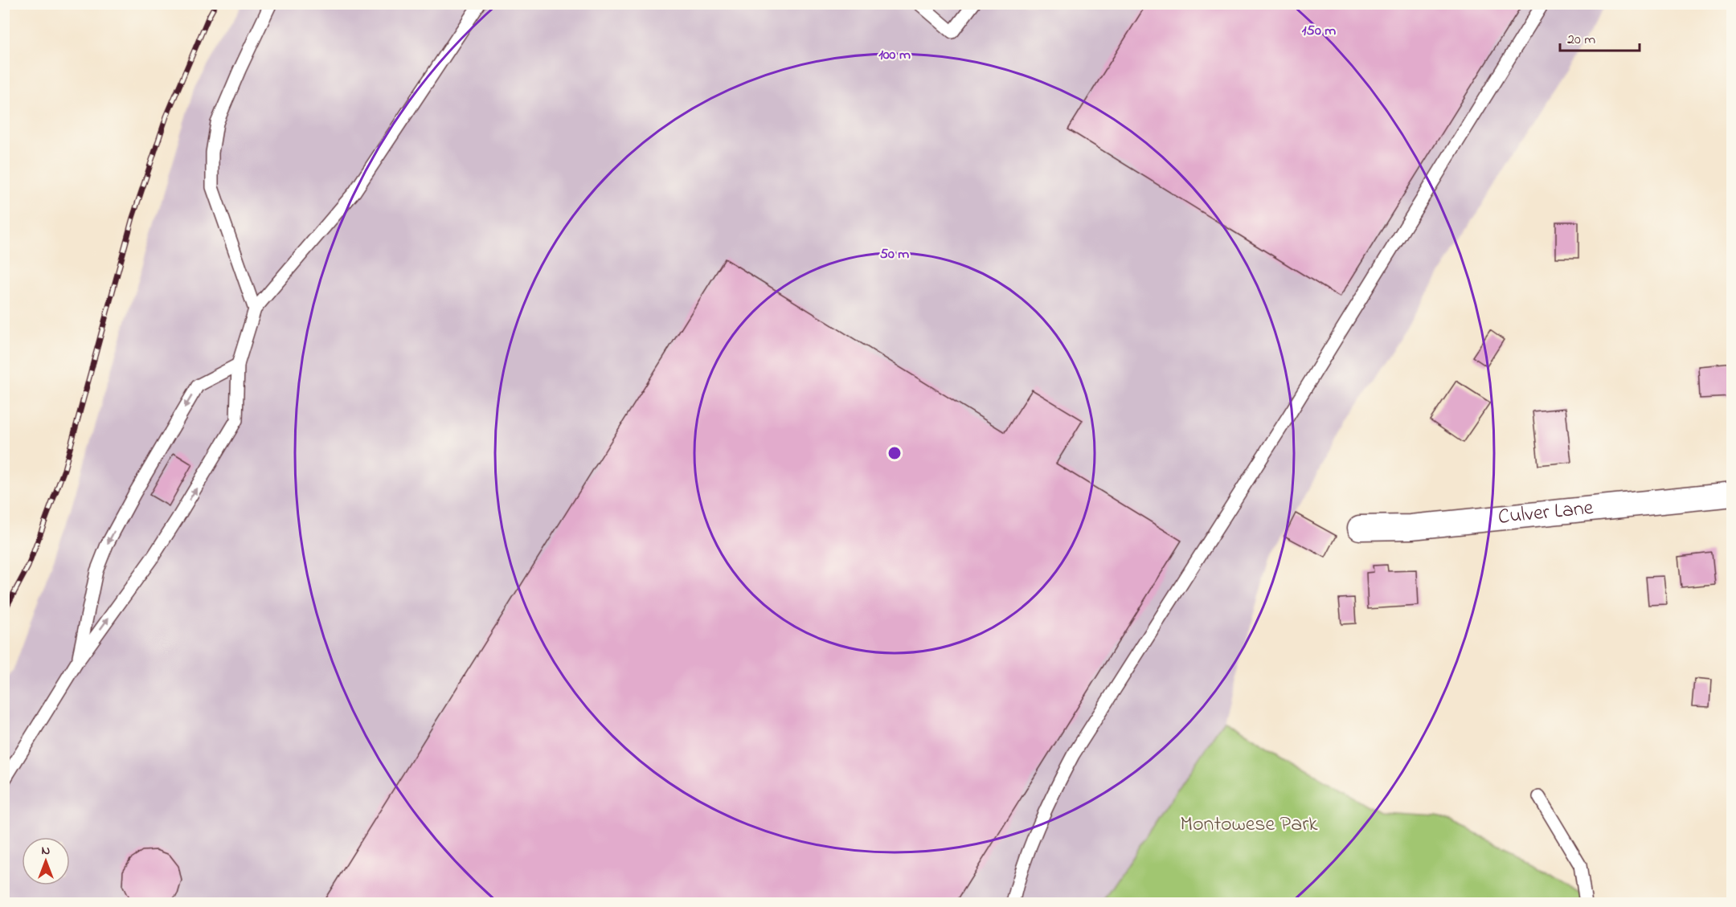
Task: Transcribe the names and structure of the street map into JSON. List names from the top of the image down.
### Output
{
  "streets": {
    "street": ["Culver Lane"]
  },
  "parks": ["Montowese Park"],
  "scale_bar": "20 m",
  "north": "top",
  "rings": ["150 m", "100 m", "50 m"]
}
